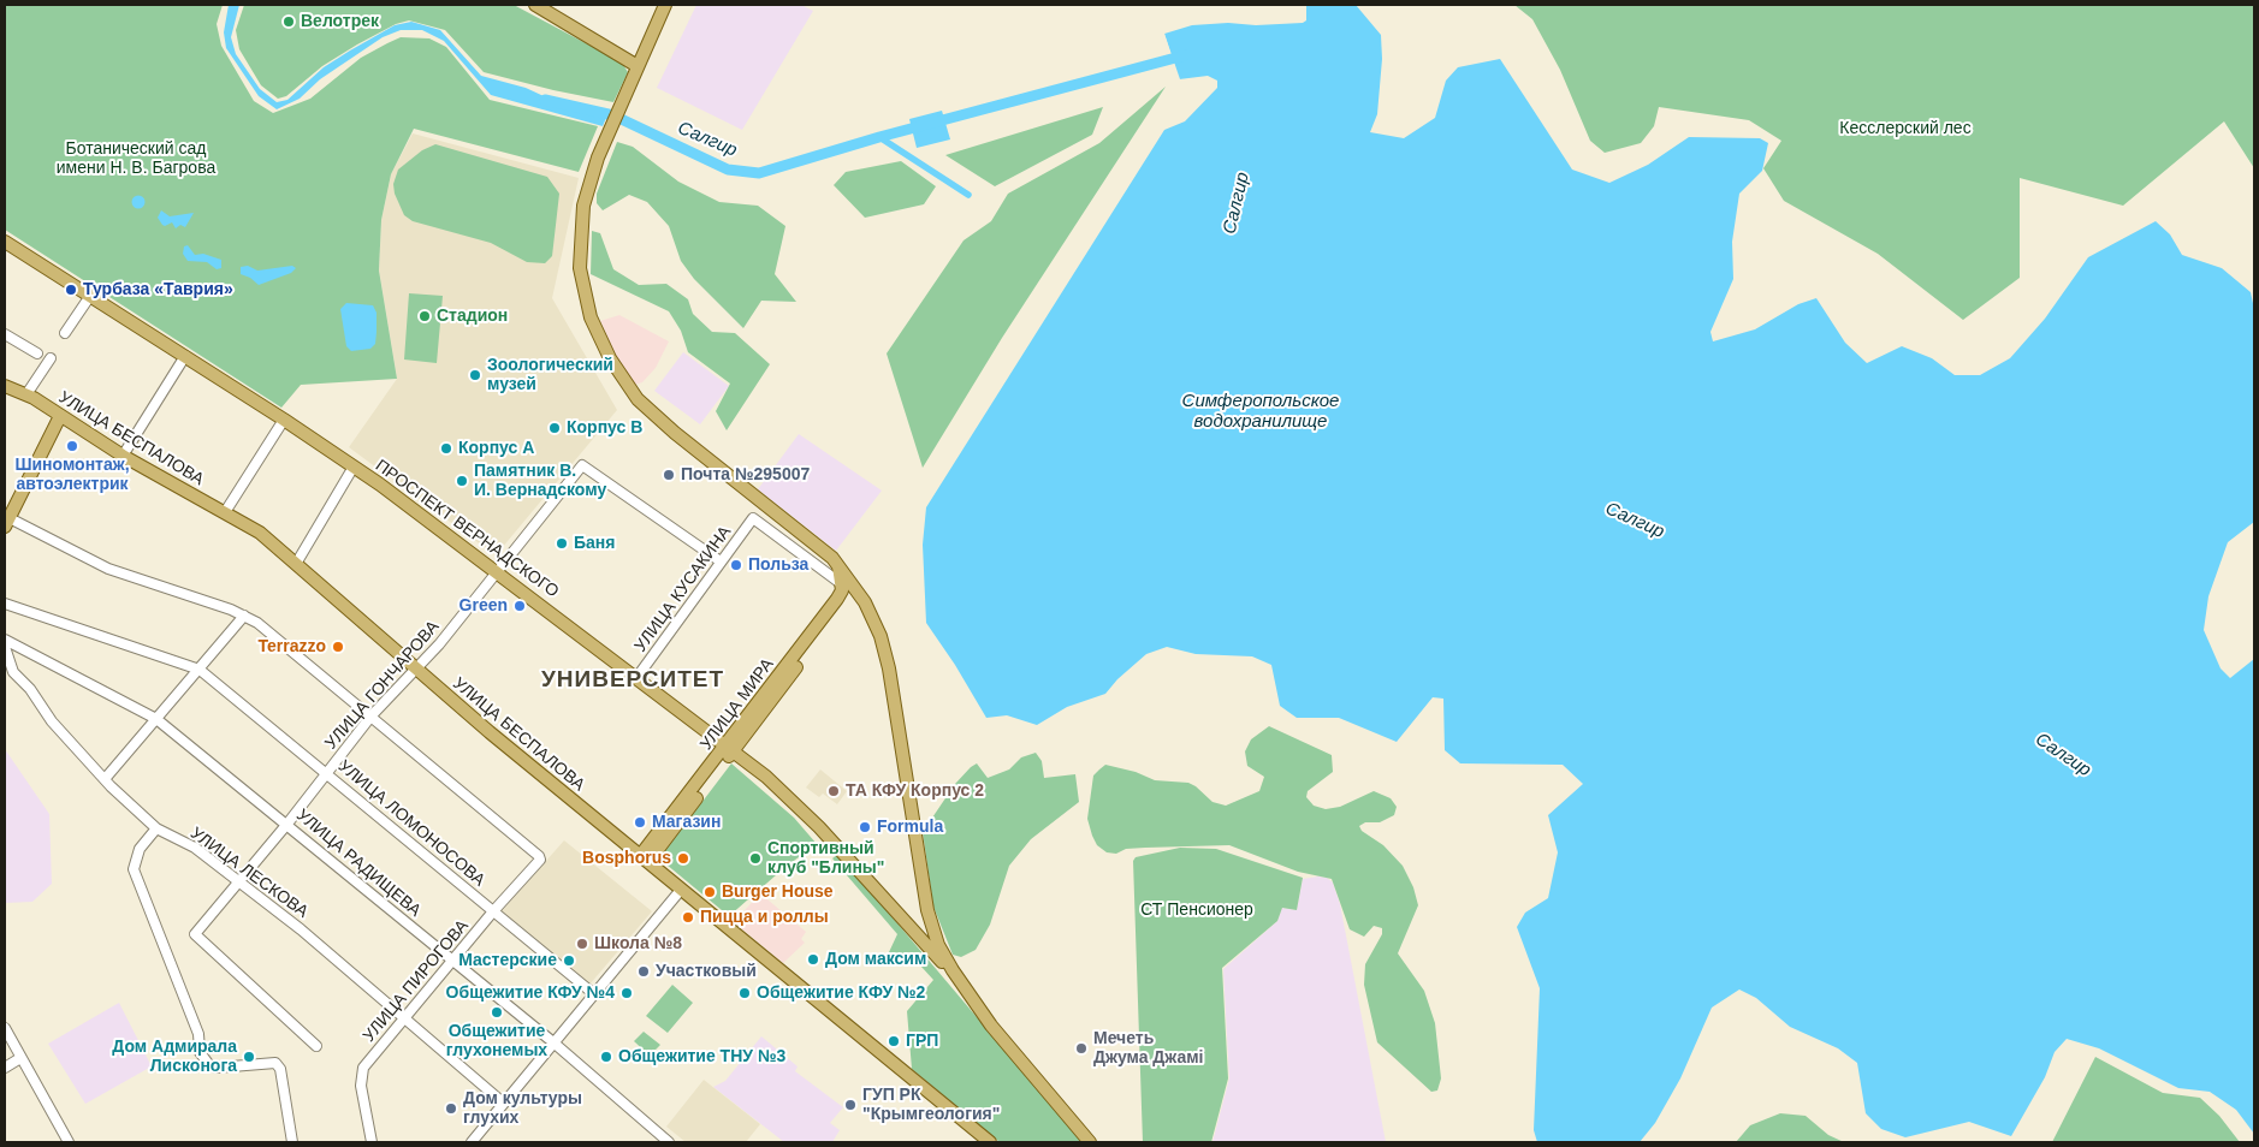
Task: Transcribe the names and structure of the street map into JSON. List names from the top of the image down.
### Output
{
  "streets": {
    "main road": ["УЛИЦА БЕСПАЛОВА", "ПРОСПЕКТ ВЕРНАДСКОГО", "УЛИЦА МИРА"],
    "street": [
      "УЛИЦА КУСАКИНА",
      "УЛИЦА ГОНЧАРОВА",
      "УЛИЦА ЛОМОНОСОВА",
      "УЛИЦА РАДИЩЕВА",
      "УЛИЦА ЛЕСКОВА",
      "УЛИЦА ПИРОГОВА"
    ]
  },
  "crossings": [
    ["УЛИЦА БЕСПАЛОВА", "УЛИЦА ГОНЧАРОВА"],
    ["УЛИЦА БЕСПАЛОВА", "УЛИЦА МИРА"],
    ["ПРОСПЕКТ ВЕРНАДСКОГО", "УЛИЦА КУСАКИНА"],
    ["ПРОСПЕКТ ВЕРНАДСКОГО", "УЛИЦА ГОНЧАРОВА"],
    ["ПРОСПЕКТ ВЕРНАДСКОГО", "УЛИЦА МИРА"],
    ["УЛИЦА КУСАКИНА", "УЛИЦА ГОНЧАРОВА"],
    ["УЛИЦА КУСАКИНА", "УЛИЦА МИРА"],
    ["УЛИЦА ГОНЧАРОВА", "УЛИЦА ЛОМОНОСОВА"],
    ["УЛИЦА ГОНЧАРОВА", "УЛИЦА РАДИЩЕВА"],
    ["УЛИЦА ГОНЧАРОВА", "УЛИЦА ЛЕСКОВА"],
    ["УЛИЦА ГОНЧАРОВА", "УЛИЦА ПИРОГОВА"],
    ["УЛИЦА ЛОМОНОСОВА", "УЛИЦА ПИРОГОВА"],
    ["УЛИЦА РАДИЩЕВА", "УЛИЦА ПИРОГОВА"],
    ["УЛИЦА ЛЕСКОВА", "УЛИЦА ПИРОГОВА"]
  ],
  "districts": ["УНИВЕРСИТЕТ"],
  "water": ["Салгир", "Симферопольское водохранилище"],
  "parks": ["Кесслерский лес", "Ботанический сад имени Н. В. Багрова", "СТ Пенсионер"],
  "places": [
    "Велотрек",
    "Турбаза «Таврия»",
    "Стадион",
    "Зоологический музей",
    "Корпус В",
    "Шиномонтаж, автоэлектрик",
    "Корпус А",
    "Почта №295007",
    "Памятник В. И. Вернадскому",
    "Баня",
    "Польза",
    "Green",
    "Terrazzo",
    "ТА КФУ Корпус 2",
    "Магазин",
    "Formula",
    "Bosphorus",
    "Спортивный клуб \"Блины\"",
    "Burger House",
    "Пицца и роллы",
    "Школа №8",
    "Дом максим",
    "Мастерские",
    "Участковый",
    "Общежитие КФУ №4",
    "Общежитие КФУ №2",
    "Общежитие глухонемых",
    "ГРП",
    "Мечеть Джума Джамі",
    "Дом Адмирала Лисконога",
    "Общежитие ТНУ №3",
    "ГУП РК \"Крымгеология\"",
    "Дом культуры глухих"
  ]
}
